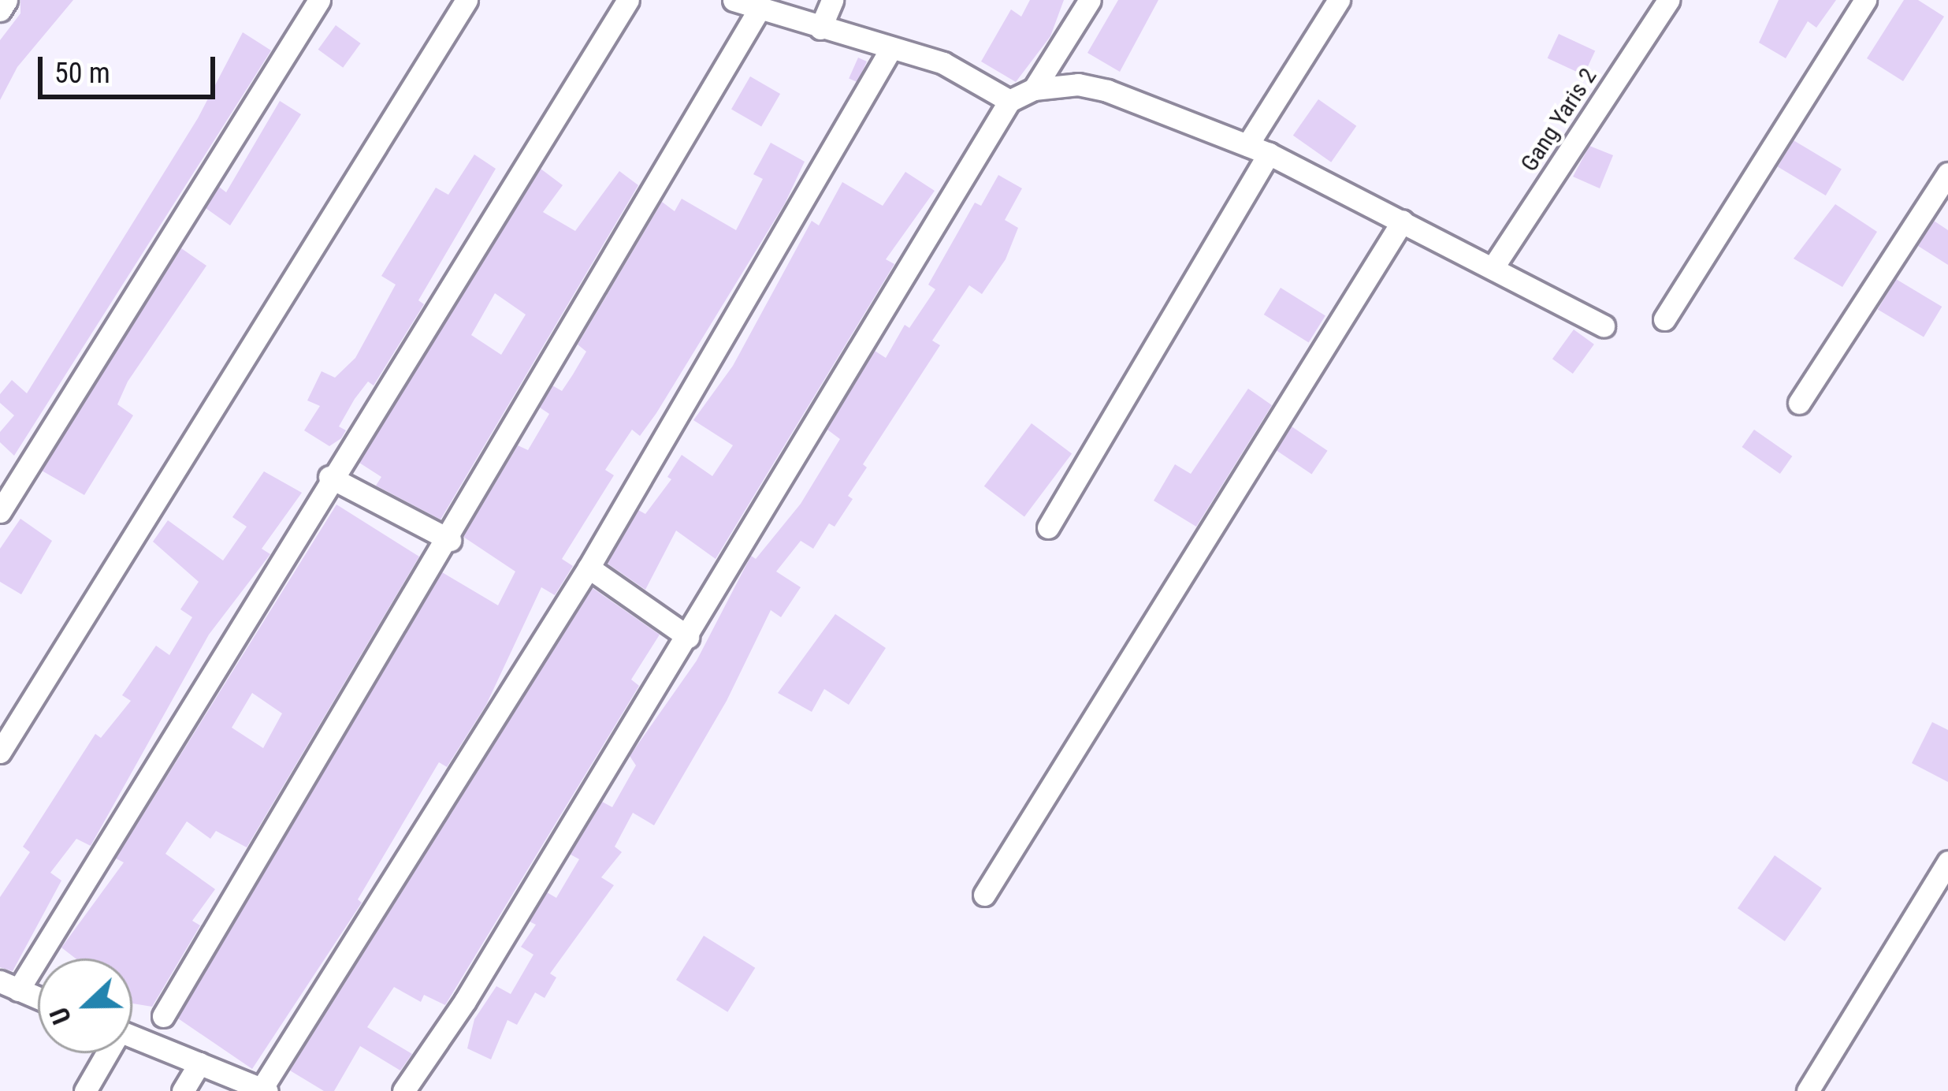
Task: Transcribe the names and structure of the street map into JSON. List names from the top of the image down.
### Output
{
  "streets": {
    "street": ["Gang Yaris 2"]
  },
  "scale_bar": "50 m",
  "north": "left"
}
